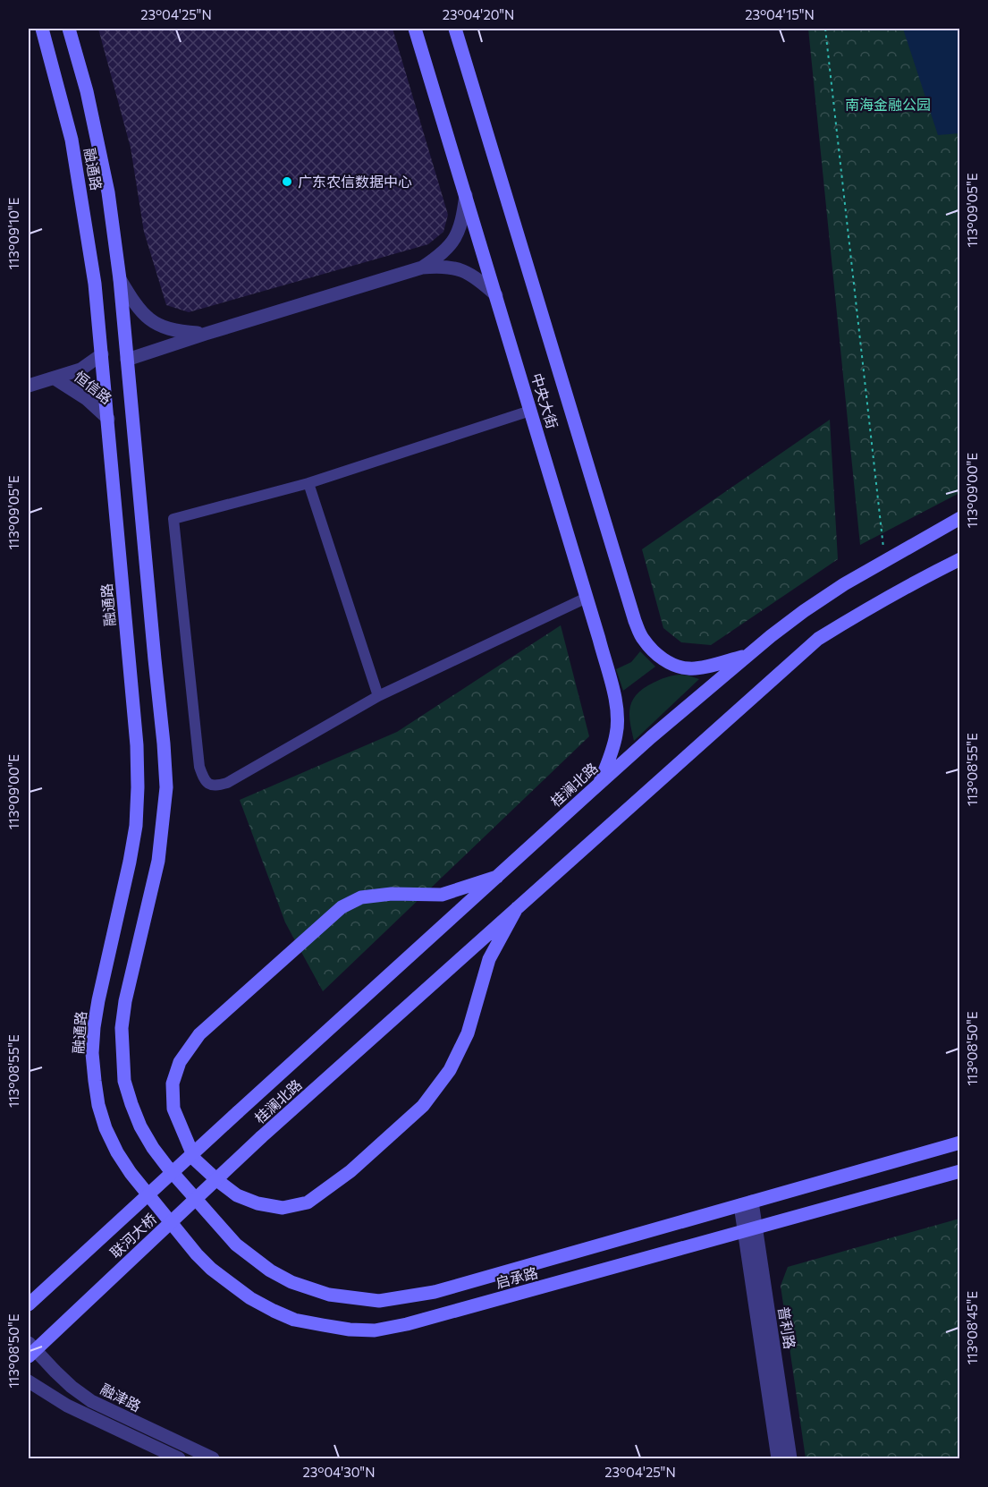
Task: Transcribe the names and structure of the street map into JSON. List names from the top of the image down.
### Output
{
  "streets": {
    "main road": [
      "融通路",
      "中央大街",
      "桂澜北路",
      "联河大桥",
      "启承路"
    ],
    "street": ["恒信路", "普利路", "融津路"]
  },
  "crossings": [
    ["融通路", "恒信路"],
    ["融通路", "启承路"],
    ["中央大街", "桂澜北路"],
    ["桂澜北路", "联河大桥"],
    ["启承路", "普利路"]
  ],
  "parks": ["南海金融公园"],
  "places": ["广东农信数据中心"],
  "coordinates": [
    "23°04'25\"N",
    "23°04'20\"N",
    "23°04'15\"N",
    "113°09'05\"E",
    "113°09'10\"E",
    "113°09'00\"E",
    "113°08'55\"E",
    "113°08'50\"E",
    "113°08'45\"E",
    "23°04'30\"N"
  ]
}
